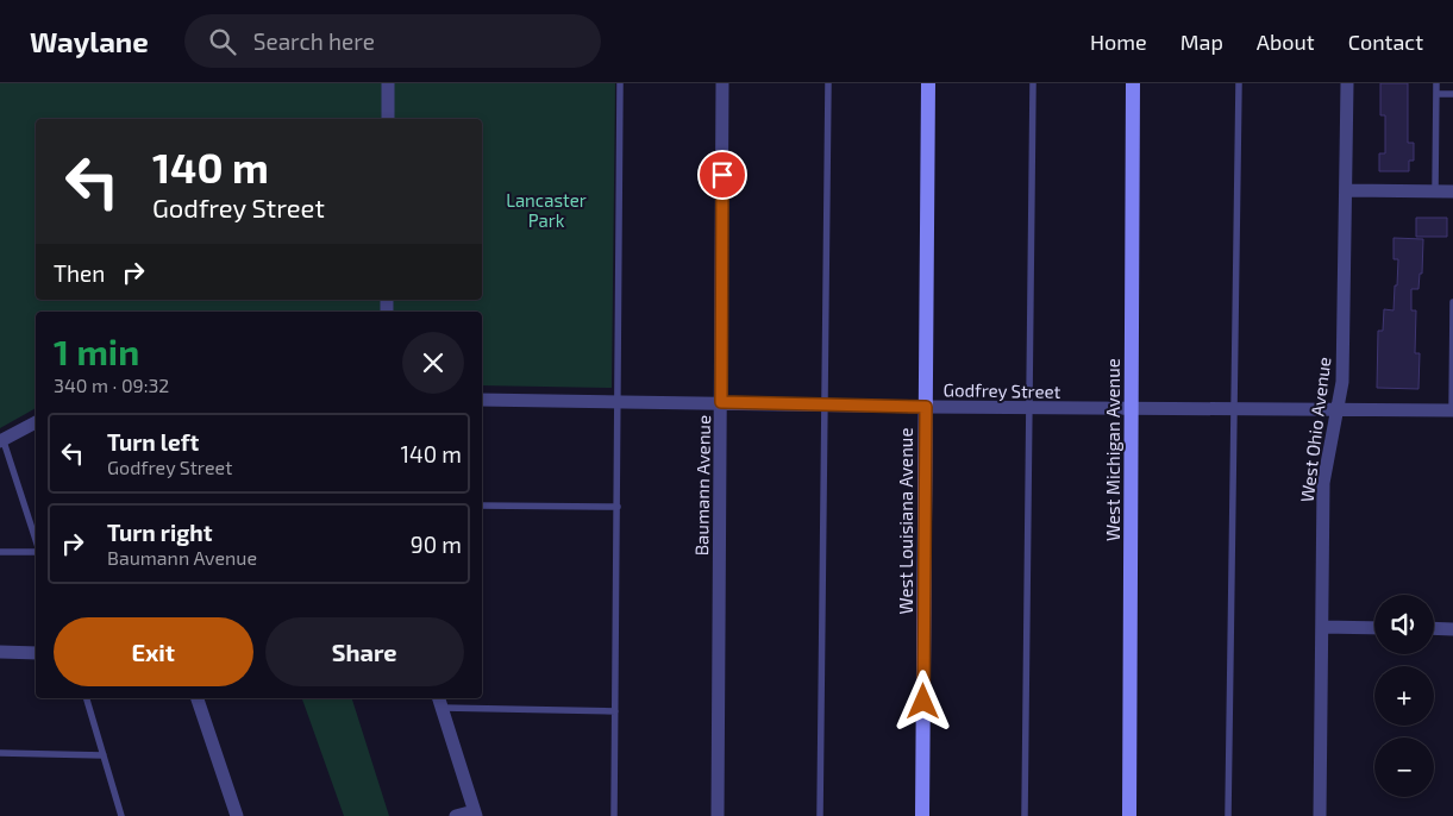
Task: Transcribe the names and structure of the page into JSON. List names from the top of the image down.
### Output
{
  "streets": {
    "street": [
      "Godfrey Street",
      "West Ohio Avenue",
      "West Michigan Avenue",
      "Baumann Avenue",
      "West Louisiana Avenue"
    ]
  },
  "crossings": [
    ["Godfrey Street", "West Ohio Avenue"],
    ["Godfrey Street", "West Michigan Avenue"],
    ["Godfrey Street", "Baumann Avenue"],
    ["Godfrey Street", "West Louisiana Avenue"]
  ],
  "parks": ["Lancaster Park"],
  "page": {
    "header": "Waylane",
    "search": "Search here",
    "nav": [
      "Home",
      "Map",
      "About",
      "Contact"
    ],
    "turn": ["140 m", "Godfrey Street"],
    "then": "Then",
    "heading": ["1 min", "340 m · 09:32"],
    "list": [
      {
        "name": "Turn left",
        "note": "Godfrey Street",
        "value": "140 m"
      },
      {
        "name": "Turn right",
        "note": "Baumann Avenue",
        "value": "90 m"
      }
    ],
    "map_buttons": ["+", "−"],
    "buttons": ["Exit", "Share"]
  }
}
